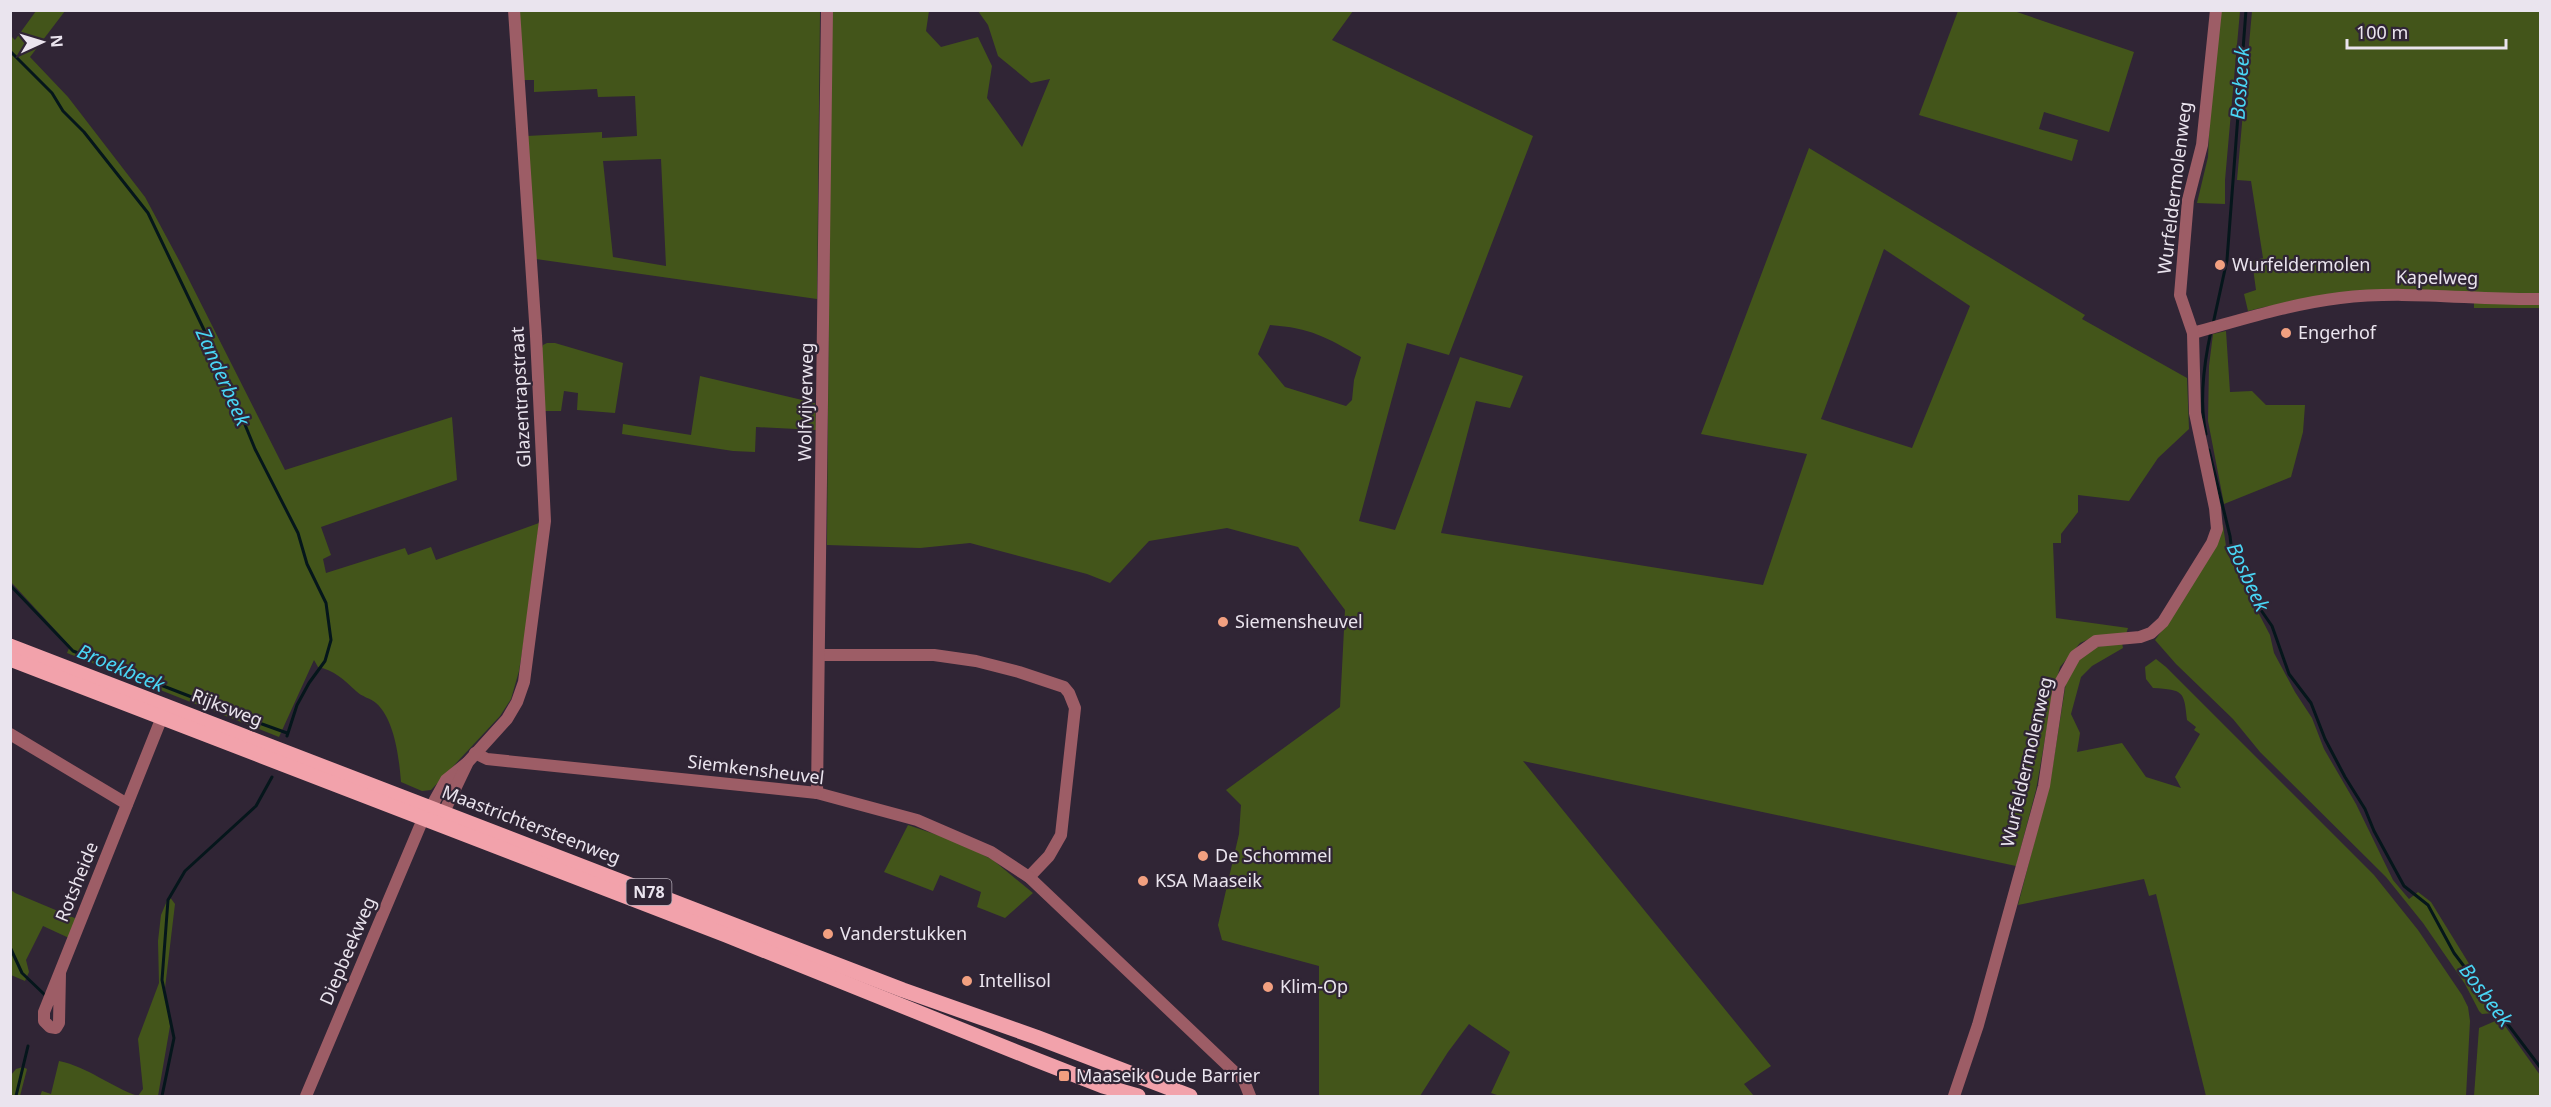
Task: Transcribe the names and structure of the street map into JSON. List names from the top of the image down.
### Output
{
  "streets": {
    "main road": ["Rijksweg", "Maastrichtersteenweg", "N78"],
    "street": [
      "Wurfeldermolenweg",
      "Kapelweg",
      "Glazentrapstraat",
      "Wolfvijverweg",
      "Siemkensheuvel",
      "Rotsheide",
      "Diepbeekweg"
    ]
  },
  "crossings": [
    ["Wurfeldermolenweg", "Kapelweg"],
    ["Glazentrapstraat", "Siemkensheuvel"],
    ["Glazentrapstraat", "Maastrichtersteenweg"],
    ["Glazentrapstraat", "Diepbeekweg"],
    ["Wolfvijverweg", "Siemkensheuvel"],
    ["Rijksweg", "Maastrichtersteenweg"],
    ["Rijksweg", "Rotsheide"],
    ["Maastrichtersteenweg", "Diepbeekweg"]
  ],
  "water": ["Bosbeek", "Zanderbeek", "Broekbeek"],
  "places": {
    "other": [
      "Wurfeldermolen",
      "Engerhof",
      "Siemensheuvel",
      "De Schommel",
      "KSA Maaseik",
      "Vanderstukken",
      "Intellisol",
      "Klim-Op"
    ],
    "transit": ["Maaseik Oude Barrier"]
  },
  "scale_bar": "100 m",
  "north": "right"
}
